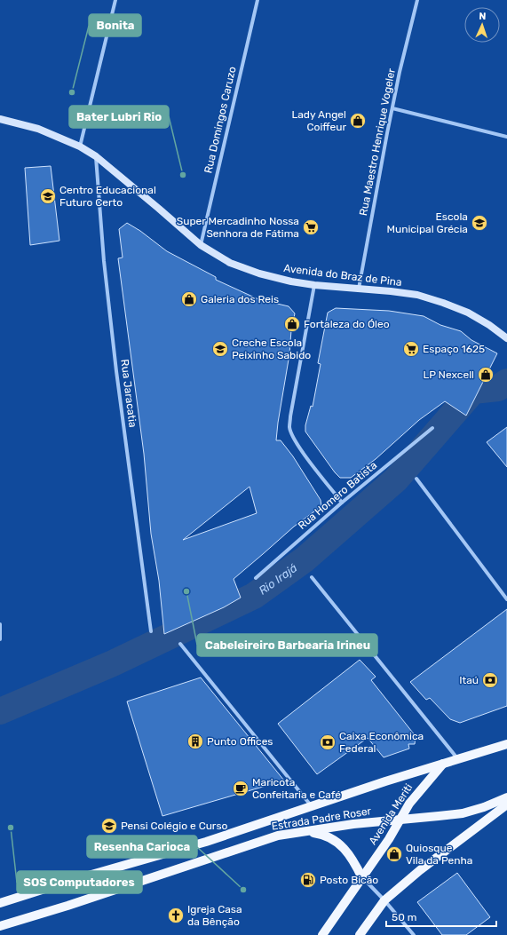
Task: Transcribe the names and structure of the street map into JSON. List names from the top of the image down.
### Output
{
  "streets": {
    "main road": ["Avenida Meriti", "Estrada Padre Roser"],
    "street": [
      "Rua Domingos Caruzo",
      "Rua Maestro Henrique Vogeler",
      "Avenida do Braz de Pina",
      "Rua Jaracatia",
      "Rua Homero Batista"
    ]
  },
  "crossings": [
    ["Rua Domingos Caruzo", "Avenida do Braz de Pina"],
    ["Rua Maestro Henrique Vogeler", "Avenida do Braz de Pina"],
    ["Avenida do Braz de Pina", "Rua Jaracatia"],
    ["Avenida Meriti", "Estrada Padre Roser"]
  ],
  "water": ["Rio Irajá"],
  "places": {
    "other": [
      "Bonita",
      "Bater Lubri Rio",
      "Cabeleireiro Barbearia Irineu",
      "SOS Computadores",
      "Resenha Carioca"
    ],
    "shop": [
      "Lady Angel Coiffeur",
      "Galeria dos Reis",
      "Fortaleza do Óleo",
      "LP Nexcell",
      "Quiosque Vila da Penha"
    ],
    "school or university": [
      "Centro Educacional Futuro Certo",
      "Escola Municipal Grécia",
      "Creche Escola Peixinho Sabido",
      "Pensi Colégio e Curso"
    ],
    "supermarket": ["Super Mercadinho Nossa Senhora de Fátima", "Espaço 1625"],
    "bank": ["Itaú", "Caixa Econômica Federal"],
    "building": ["Punto Offices"],
    "cafe": ["Maricota Confeitaria e Café"],
    "fuel station": ["Posto Bicão"],
    "church": ["Igreja Casa da Bênção"]
  },
  "scale_bar": "50 m",
  "north": "top"
}
